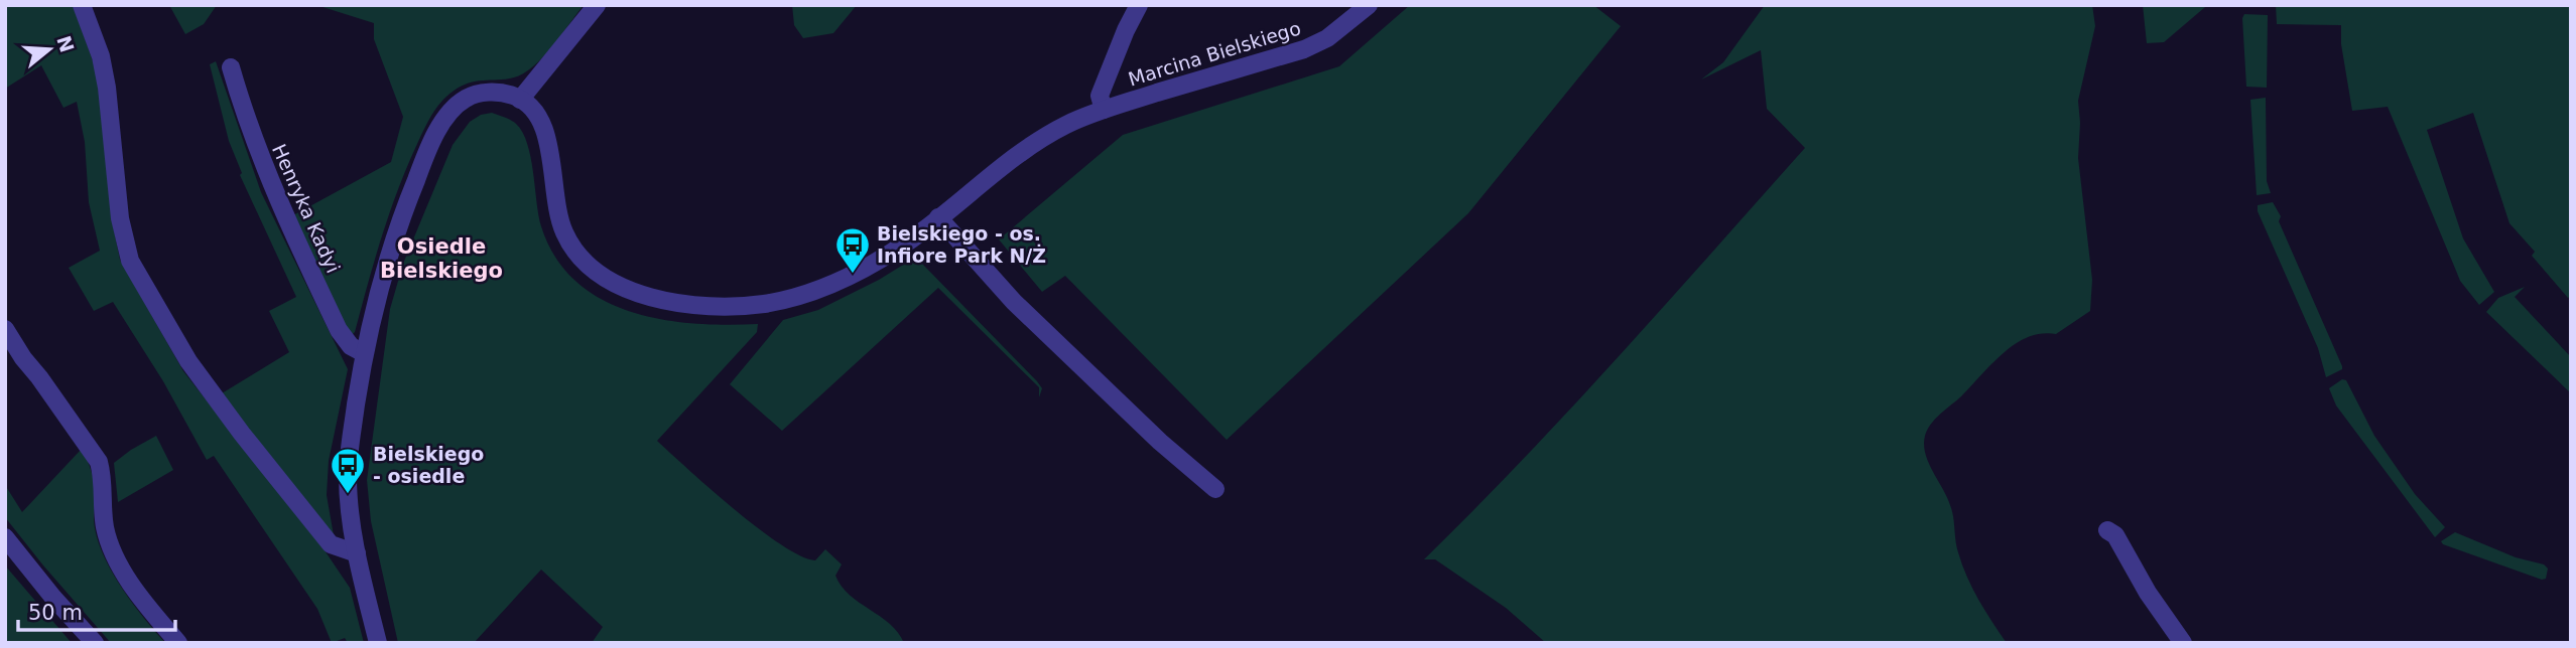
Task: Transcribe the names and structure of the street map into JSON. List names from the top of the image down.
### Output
{
  "streets": {
    "street": ["Marcina Bielskiego", "Henryka Kadyi"]
  },
  "districts": ["Osiedle Bielskiego"],
  "places": {
    "bus stop": ["Bielskiego - os. Infiore Park N/Ż", "Bielskiego - osiedle"]
  },
  "scale_bar": "50 m",
  "north": "right"
}
